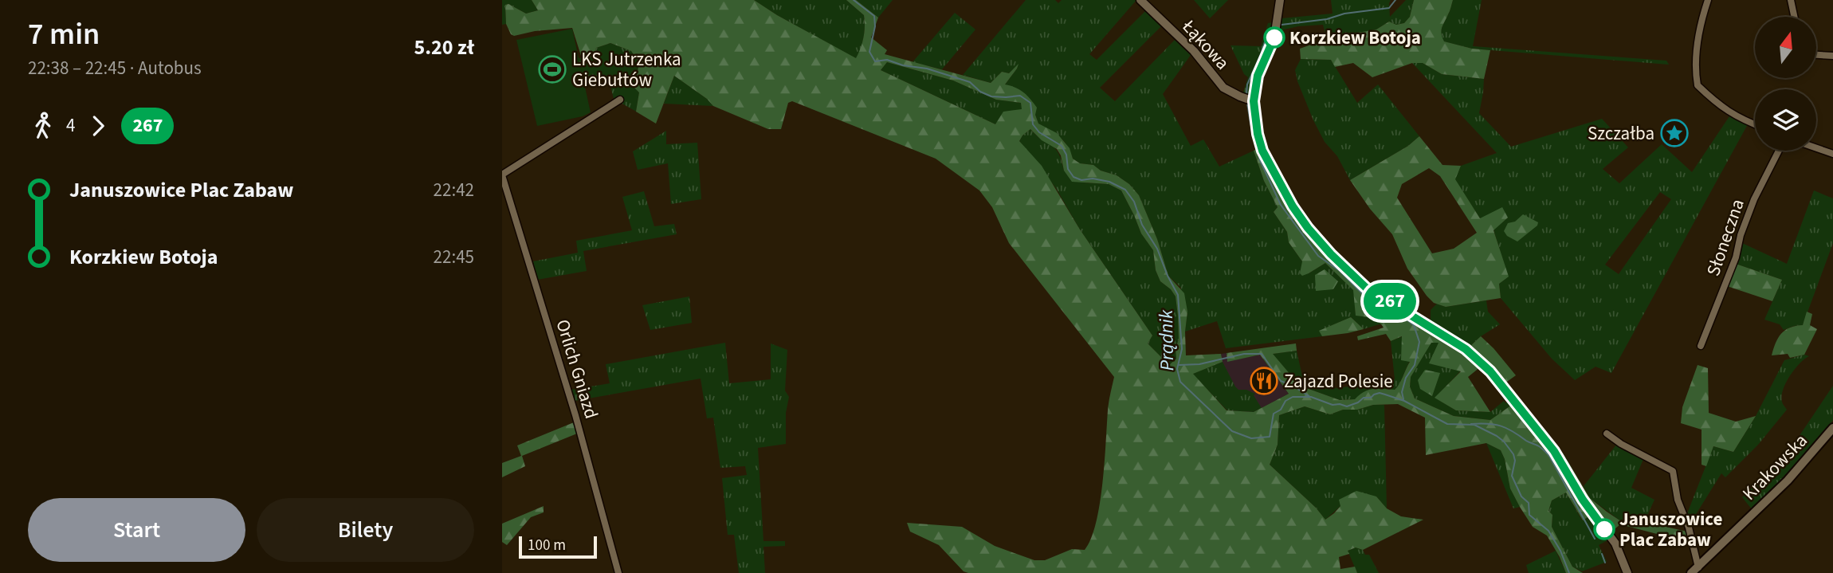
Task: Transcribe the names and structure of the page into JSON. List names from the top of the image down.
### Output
{
  "streets": {
    "main road": ["Krakowska"],
    "street": ["Łąkowa", "Słoneczna", "Orlich Gniazd"]
  },
  "water": ["Prądnik"],
  "places": {
    "other": ["Korzkiew Botoja", "Januszowice Plac Zabaw"],
    "sports": ["LKS Jutrzenka Giebułtów"],
    "place": ["Szczałba"],
    "restaurant": ["Zajazd Polesie"]
  },
  "lines": ["bus line 267"],
  "scale_bar": "100 m",
  "north": "top",
  "page": {
    "heading": ["7 min", "22:38 – 22:45 · Autobus", "5.20 zł"],
    "on_map": "267",
    "legs": ["4", "267"],
    "list": [
      {
        "name": "Januszowice Plac Zabaw",
        "value": "22:42"
      },
      {
        "name": "Korzkiew Botoja",
        "value": "22:45"
      }
    ],
    "buttons": ["Start", "Bilety"],
    "scale": "100 m"
  }
}
